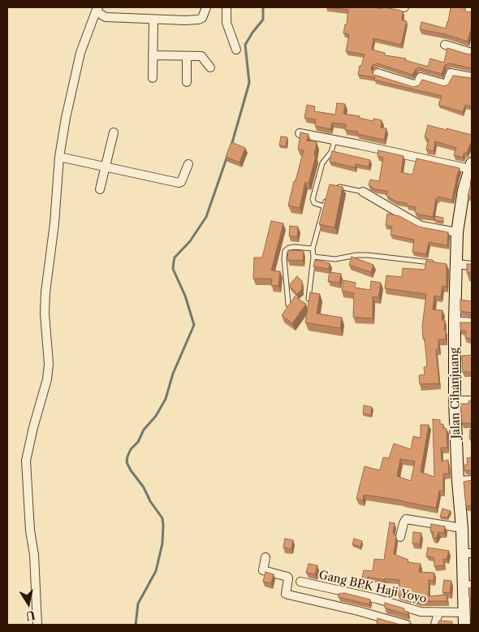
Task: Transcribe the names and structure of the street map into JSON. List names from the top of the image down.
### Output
{
  "streets": {
    "main road": ["Jalan Cihanjuang"],
    "street": ["Gang BPK Haji Yoyo"]
  },
  "crossings": [
    ["Jalan Cihanjuang", "Gang BPK Haji Yoyo"]
  ],
  "north": "bottom"
}
